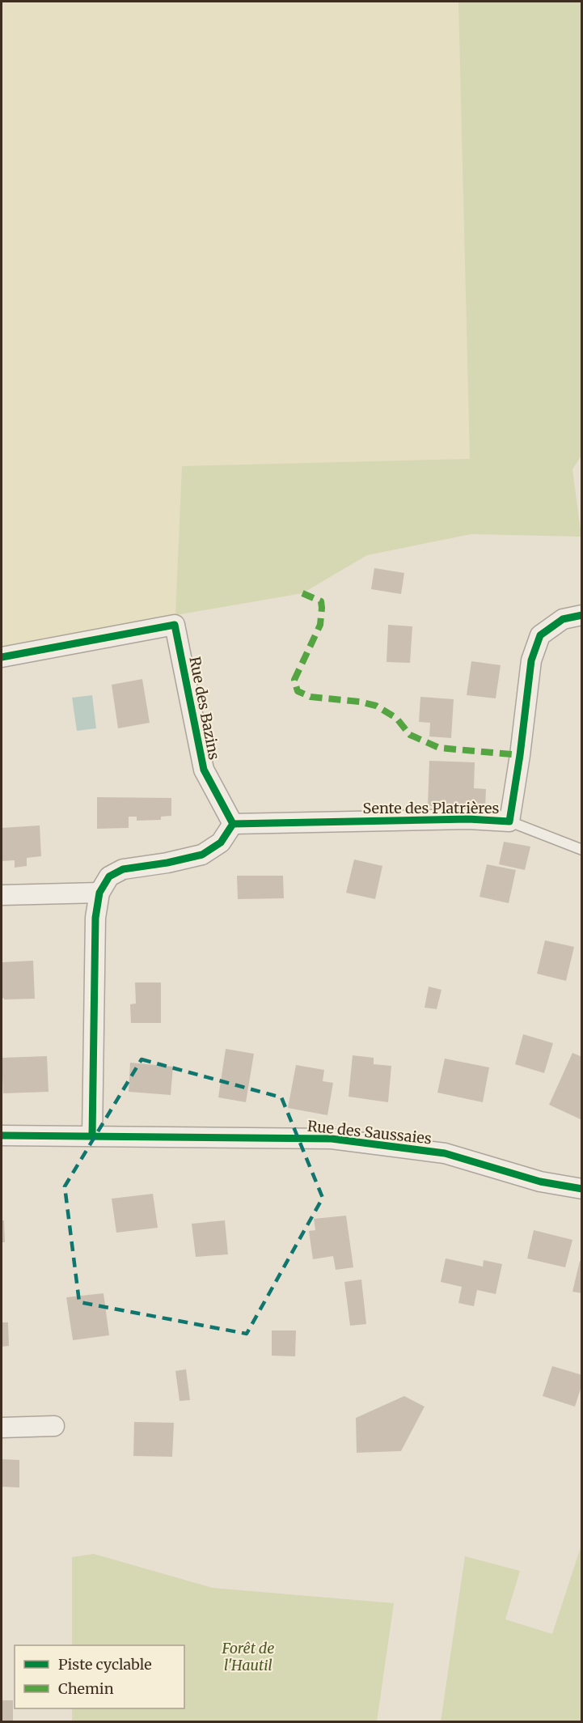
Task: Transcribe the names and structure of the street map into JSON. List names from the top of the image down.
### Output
{
  "streets": {
    "street": ["Rue des Bazins", "Sente des Platrières", "Rue des Saussaies"]
  },
  "crossings": [
    ["Rue des Bazins", "Sente des Platrières"]
  ],
  "parks": ["Forêt de l'Hautil"],
  "legend": ["Piste cyclable", "Chemin"]
}
